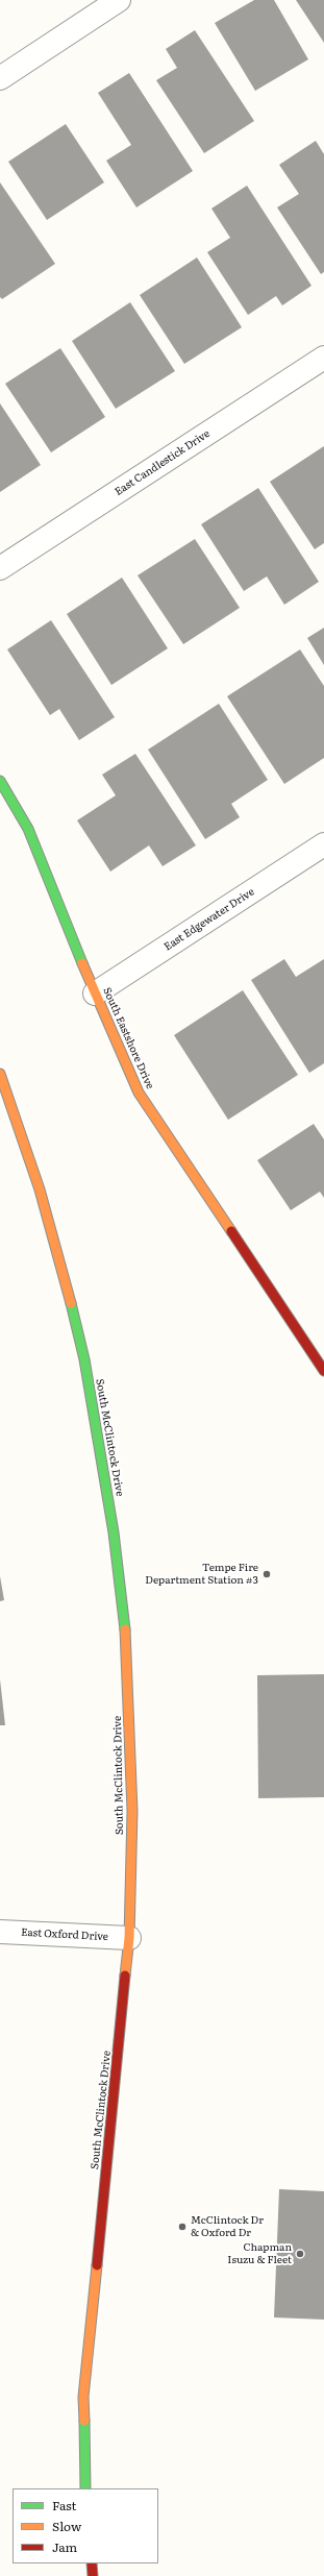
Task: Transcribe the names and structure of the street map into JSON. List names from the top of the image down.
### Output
{
  "streets": {
    "main road": ["South Eastshore Drive", "South McClintock Drive"],
    "street": ["East Candlestick Drive", "East Edgewater Drive", "East Oxford Drive"]
  },
  "crossings": [
    ["East Edgewater Drive", "South Eastshore Drive"],
    ["South McClintock Drive", "East Oxford Drive"]
  ],
  "places": ["Tempe Fire Department Station #3", "McClintock Dr & Oxford Dr", "Chapman Isuzu & Fleet"],
  "legend": ["Fast", "Slow", "Jam"]
}
